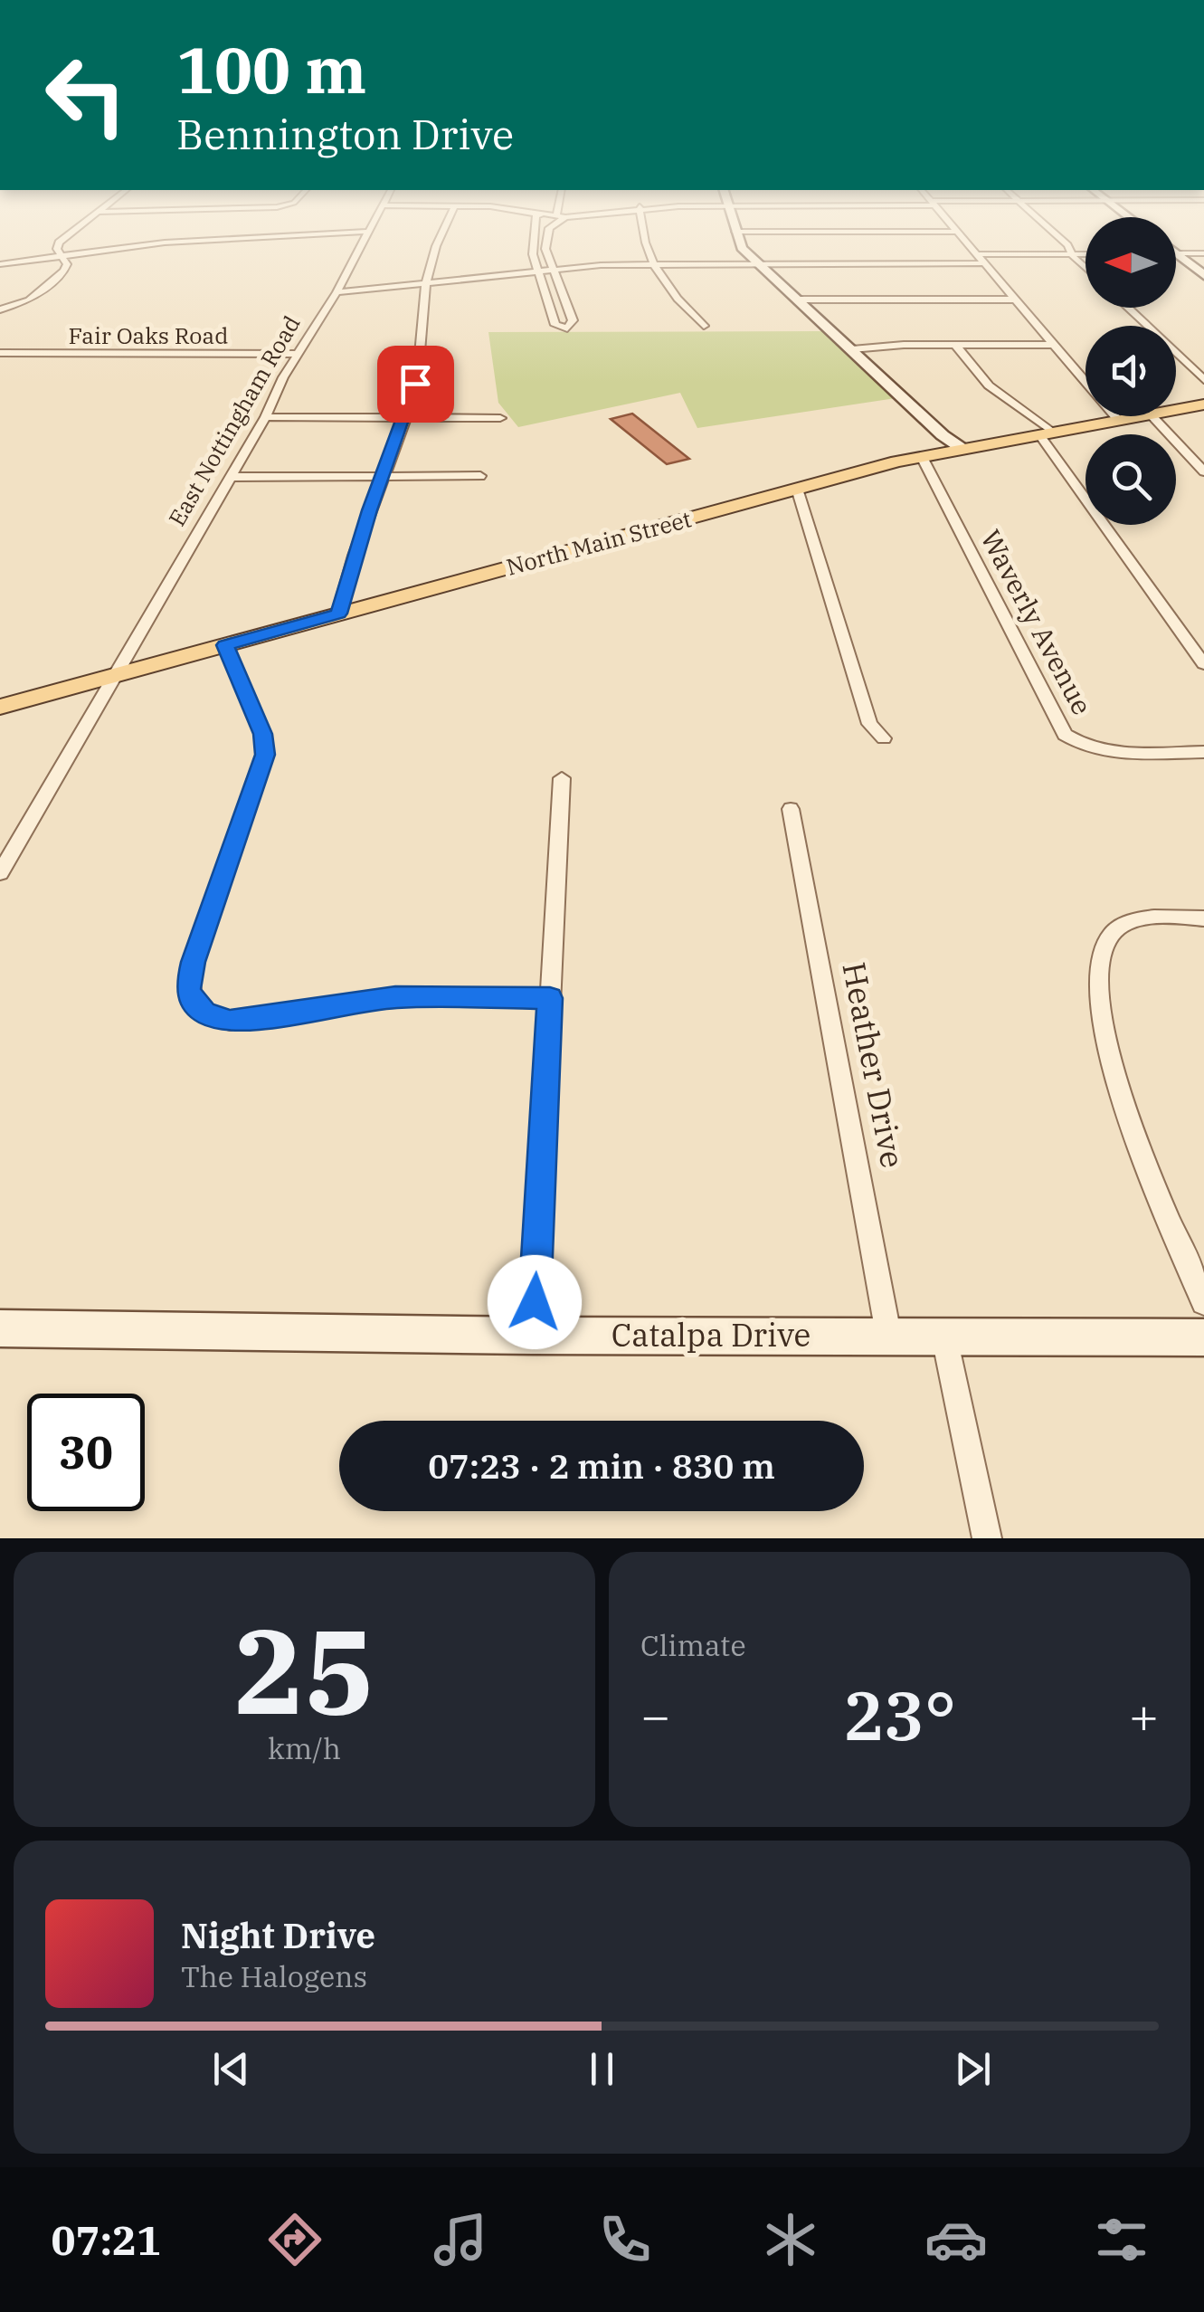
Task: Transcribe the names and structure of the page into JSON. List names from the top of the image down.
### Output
{
  "streets": {
    "main road": ["North Main Street"],
    "street": [
      "Fair Oaks Road",
      "East Nottingham Road",
      "Waverly Avenue",
      "Heather Drive",
      "Catalpa Drive"
    ]
  },
  "crossings": [
    ["Fair Oaks Road", "East Nottingham Road"],
    ["East Nottingham Road", "North Main Street"],
    ["North Main Street", "Waverly Avenue"],
    ["Heather Drive", "Catalpa Drive"]
  ],
  "north": "left",
  "page": {
    "turn": ["100 m", "Bennington Drive"],
    "limit": "30",
    "trip": "07:23 · 2 min · 830 m",
    "tile": [
      ["25", "km/h"],
      "Climate"
    ],
    "heat": ["−", "23°", "+"],
    "song": ["Night Drive", "The Halogens"],
    "tabs": "07:21"
  }
}
